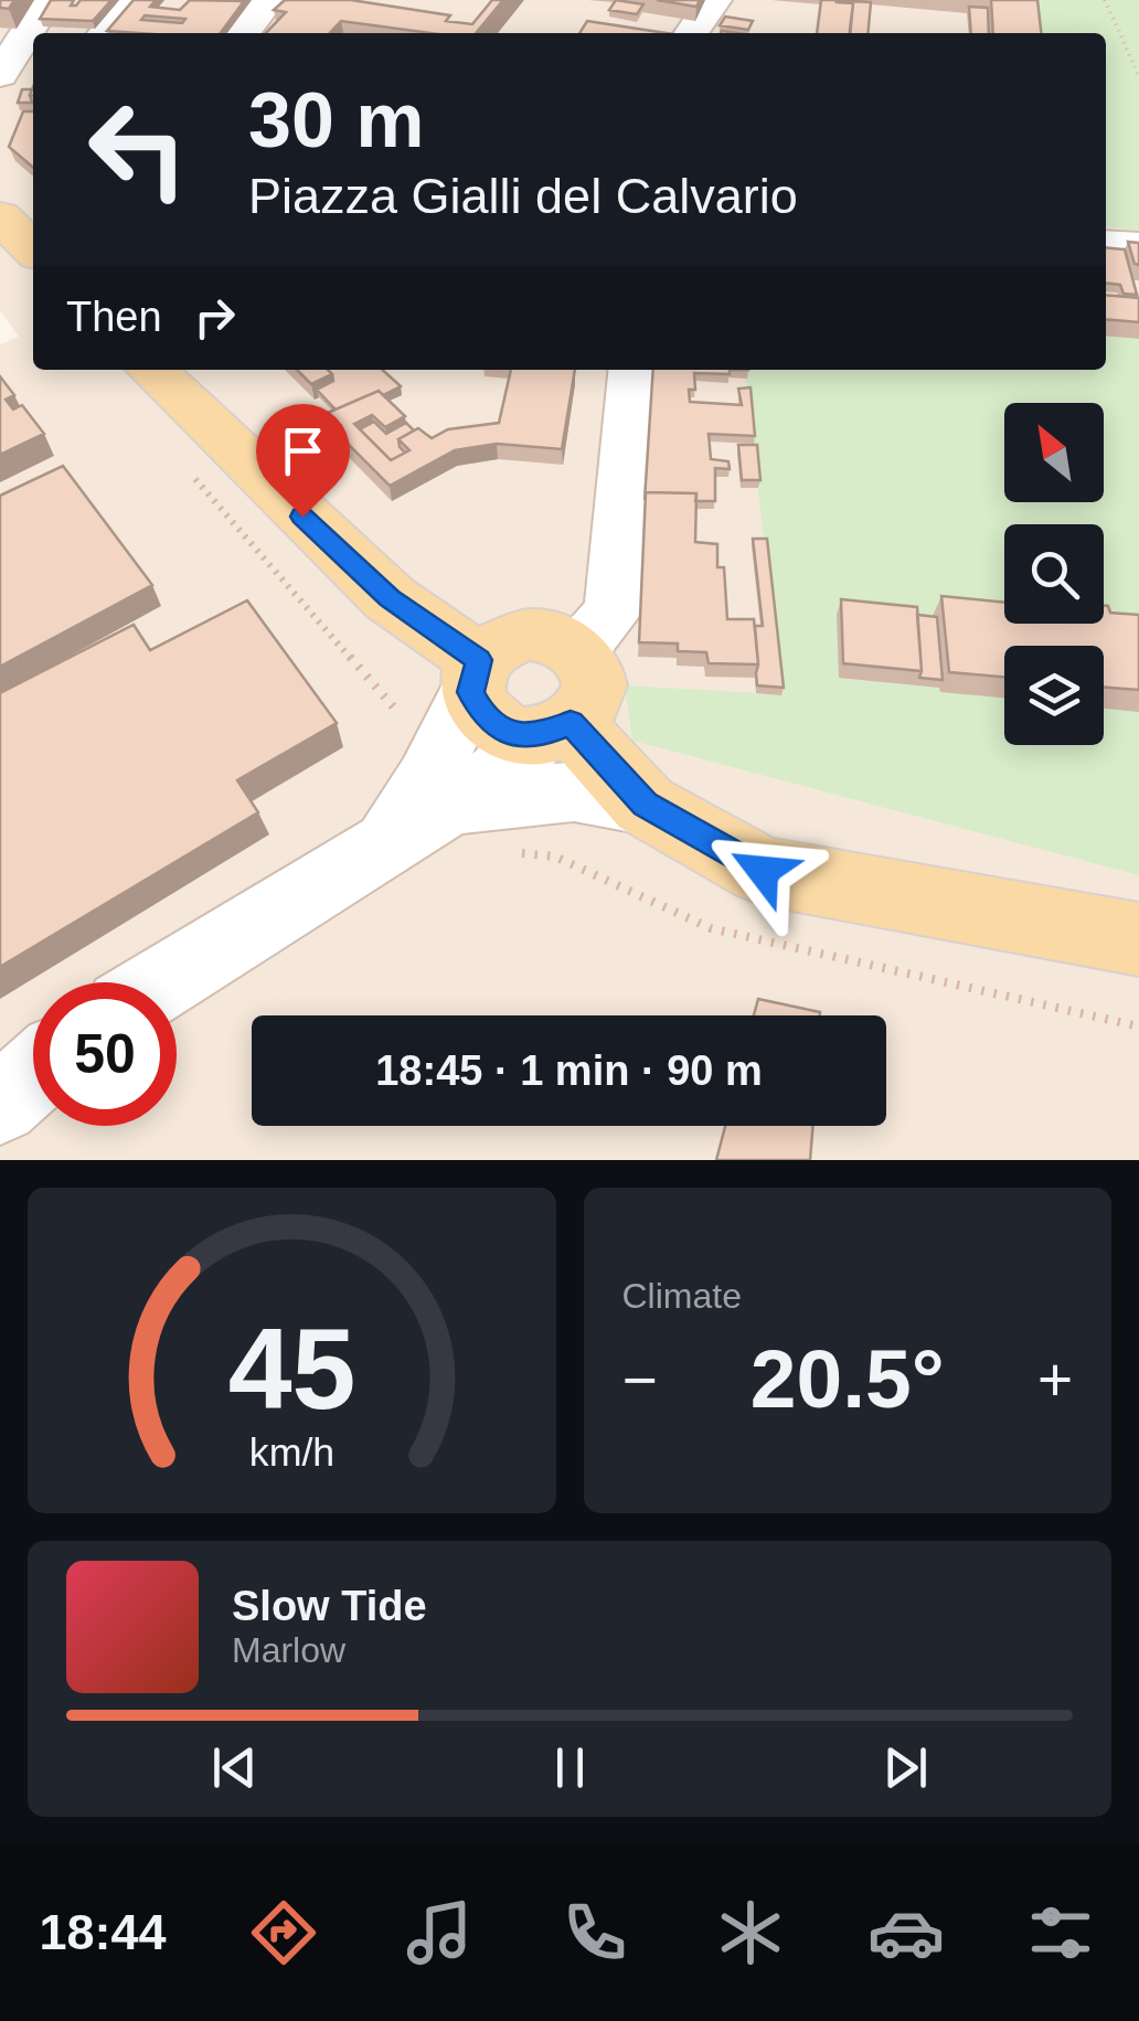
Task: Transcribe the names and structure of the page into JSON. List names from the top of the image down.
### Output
{
  "north": "top left",
  "page": {
    "turn": ["30 m", "Piazza Gialli del Calvario"],
    "then": "Then",
    "limit": "50",
    "trip": "18:45 · 1 min · 90 m",
    "tile": "Climate",
    "heat": ["−", "20.5°", "+"],
    "song": ["Slow Tide", "Marlow"],
    "tabs": "18:44",
    "gauge": ["45", "km/h"]
  }
}
